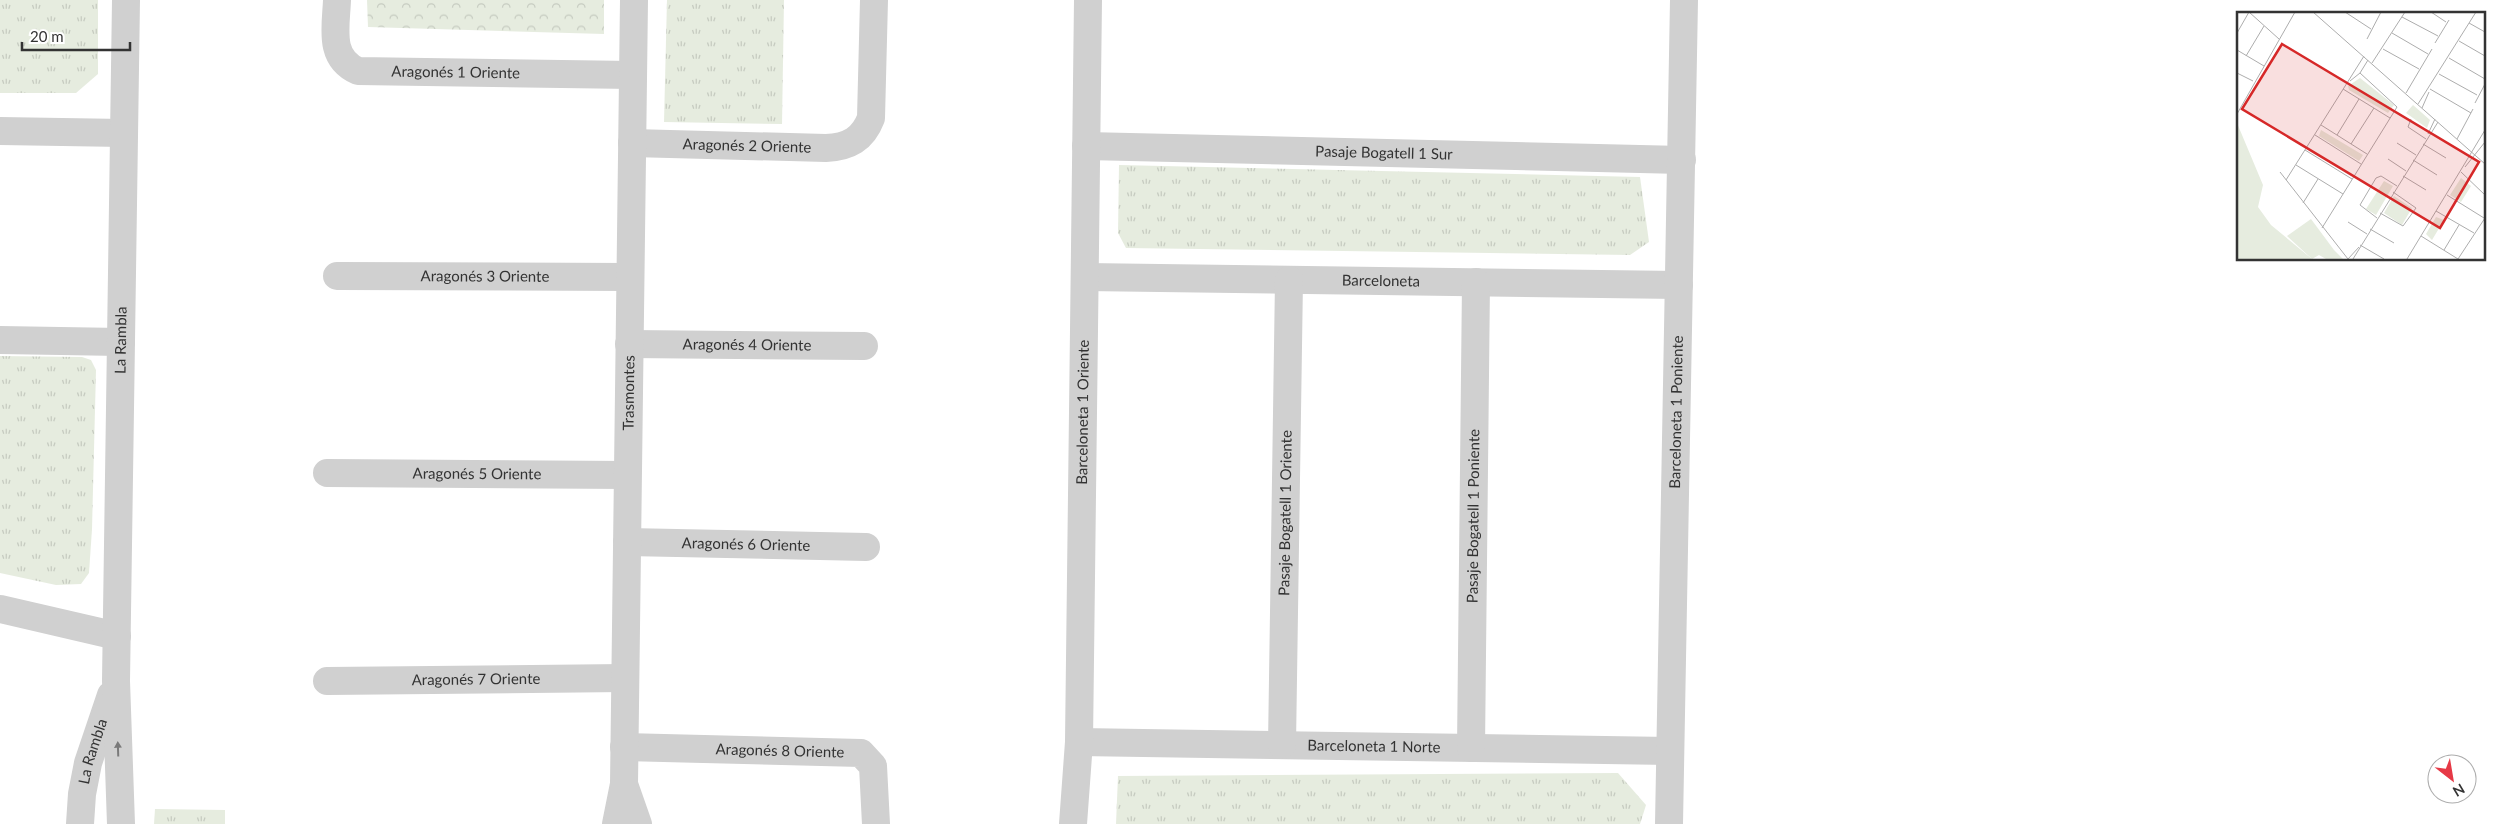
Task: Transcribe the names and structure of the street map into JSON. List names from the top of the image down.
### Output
{
  "streets": {
    "street": [
      "Aragonés 1 Oriente",
      "Aragonés 2 Oriente",
      "Pasaje Bogatell 1 Sur",
      "Aragonés 3 Oriente",
      "Barceloneta",
      "La Rambla",
      "Aragonés 4 Oriente",
      "Trasmontes",
      "Barceloneta 1 Oriente",
      "Barceloneta 1 Poniente",
      "Aragonés 5 Oriente",
      "Pasaje Bogatell 1 Oriente",
      "Pasaje Bogatell 1 Poniente",
      "Aragonés 6 Oriente",
      "Aragonés 7 Oriente",
      "Barceloneta 1 Norte",
      "Aragonés 8 Oriente"
    ]
  },
  "crossings": [
    ["Aragonés 1 Oriente", "Trasmontes"],
    ["Aragonés 2 Oriente", "Trasmontes"],
    ["Pasaje Bogatell 1 Sur", "Barceloneta 1 Oriente"],
    ["Pasaje Bogatell 1 Sur", "Barceloneta 1 Poniente"],
    ["Aragonés 3 Oriente", "Trasmontes"],
    ["Barceloneta", "Barceloneta 1 Oriente"],
    ["Barceloneta", "Barceloneta 1 Poniente"],
    ["Barceloneta", "Pasaje Bogatell 1 Oriente"],
    ["Barceloneta", "Pasaje Bogatell 1 Poniente"],
    ["Aragonés 4 Oriente", "Trasmontes"],
    ["Trasmontes", "Aragonés 5 Oriente"],
    ["Trasmontes", "Aragonés 6 Oriente"],
    ["Trasmontes", "Aragonés 7 Oriente"],
    ["Trasmontes", "Aragonés 8 Oriente"],
    ["Barceloneta 1 Oriente", "Barceloneta 1 Norte"],
    ["Barceloneta 1 Poniente", "Barceloneta 1 Norte"],
    ["Pasaje Bogatell 1 Oriente", "Barceloneta 1 Norte"],
    ["Pasaje Bogatell 1 Poniente", "Barceloneta 1 Norte"]
  ],
  "scale_bar": "20 m",
  "north": "bottom right"
}
